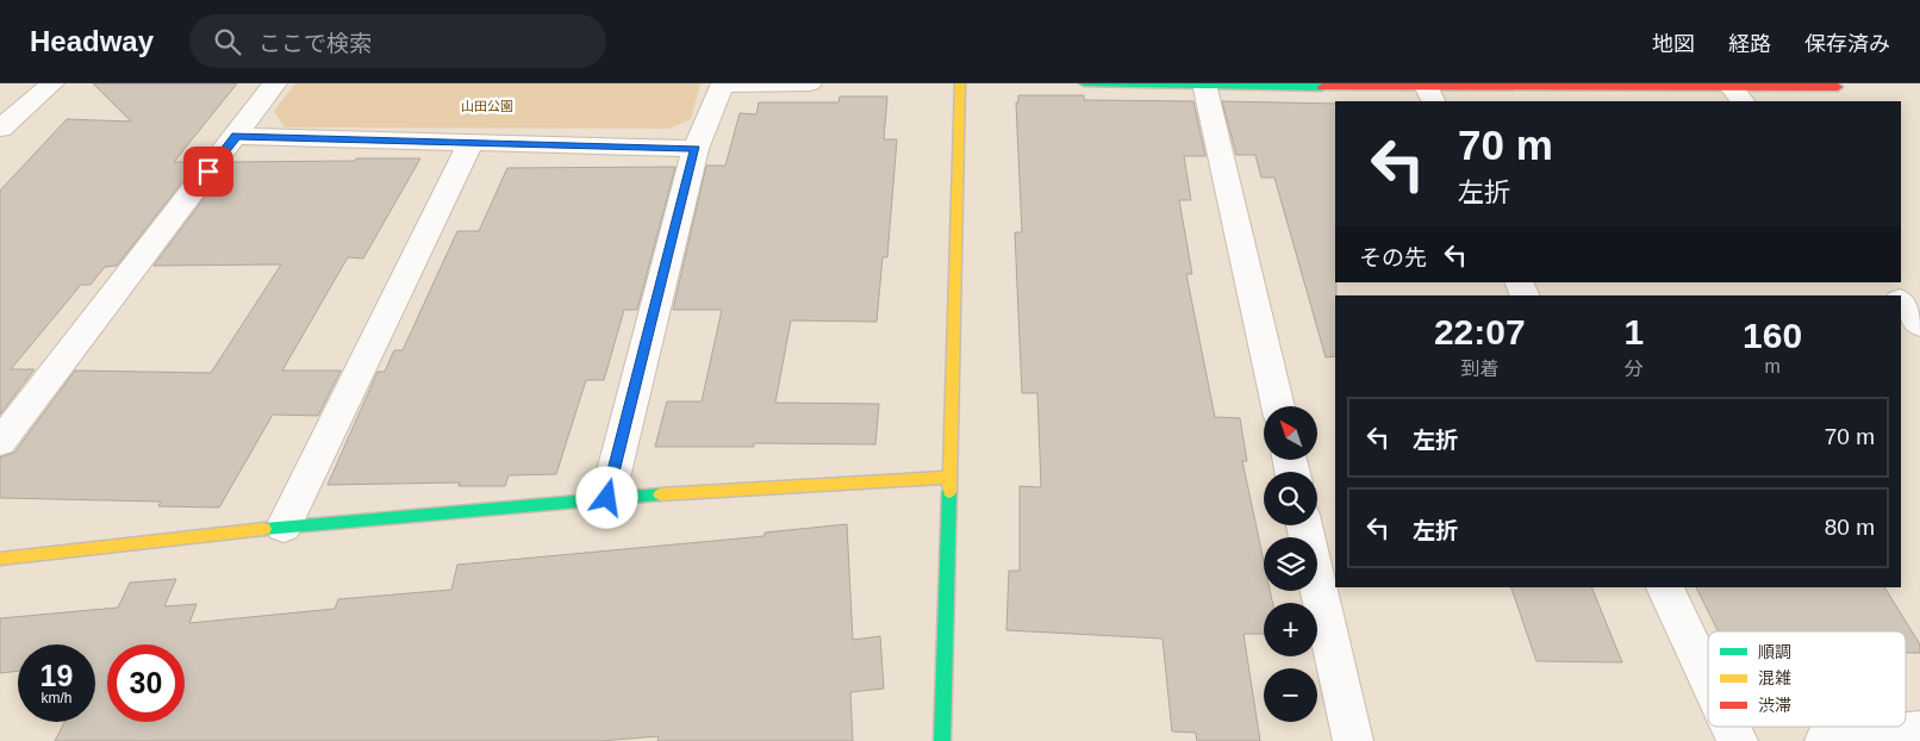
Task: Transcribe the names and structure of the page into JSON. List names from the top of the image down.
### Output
{
  "parks": ["山田公園"],
  "legend": ["順調", "混雑", "渋滞"],
  "north": "top left",
  "page": {
    "header": "Headway",
    "search": "ここで検索",
    "nav": ["地図", "経路", "保存済み"],
    "turn": ["70 m", "左折"],
    "then": "その先",
    "eta": [
      "22:07",
      "到着",
      "1",
      "分",
      "160",
      "m"
    ],
    "list": [
      {
        "name": "左折",
        "value": "70 m"
      },
      {
        "name": "左折",
        "value": "80 m"
      }
    ],
    "map_buttons": ["+", "−"],
    "speed": "19 km/h",
    "limit": "30"
  }
}
